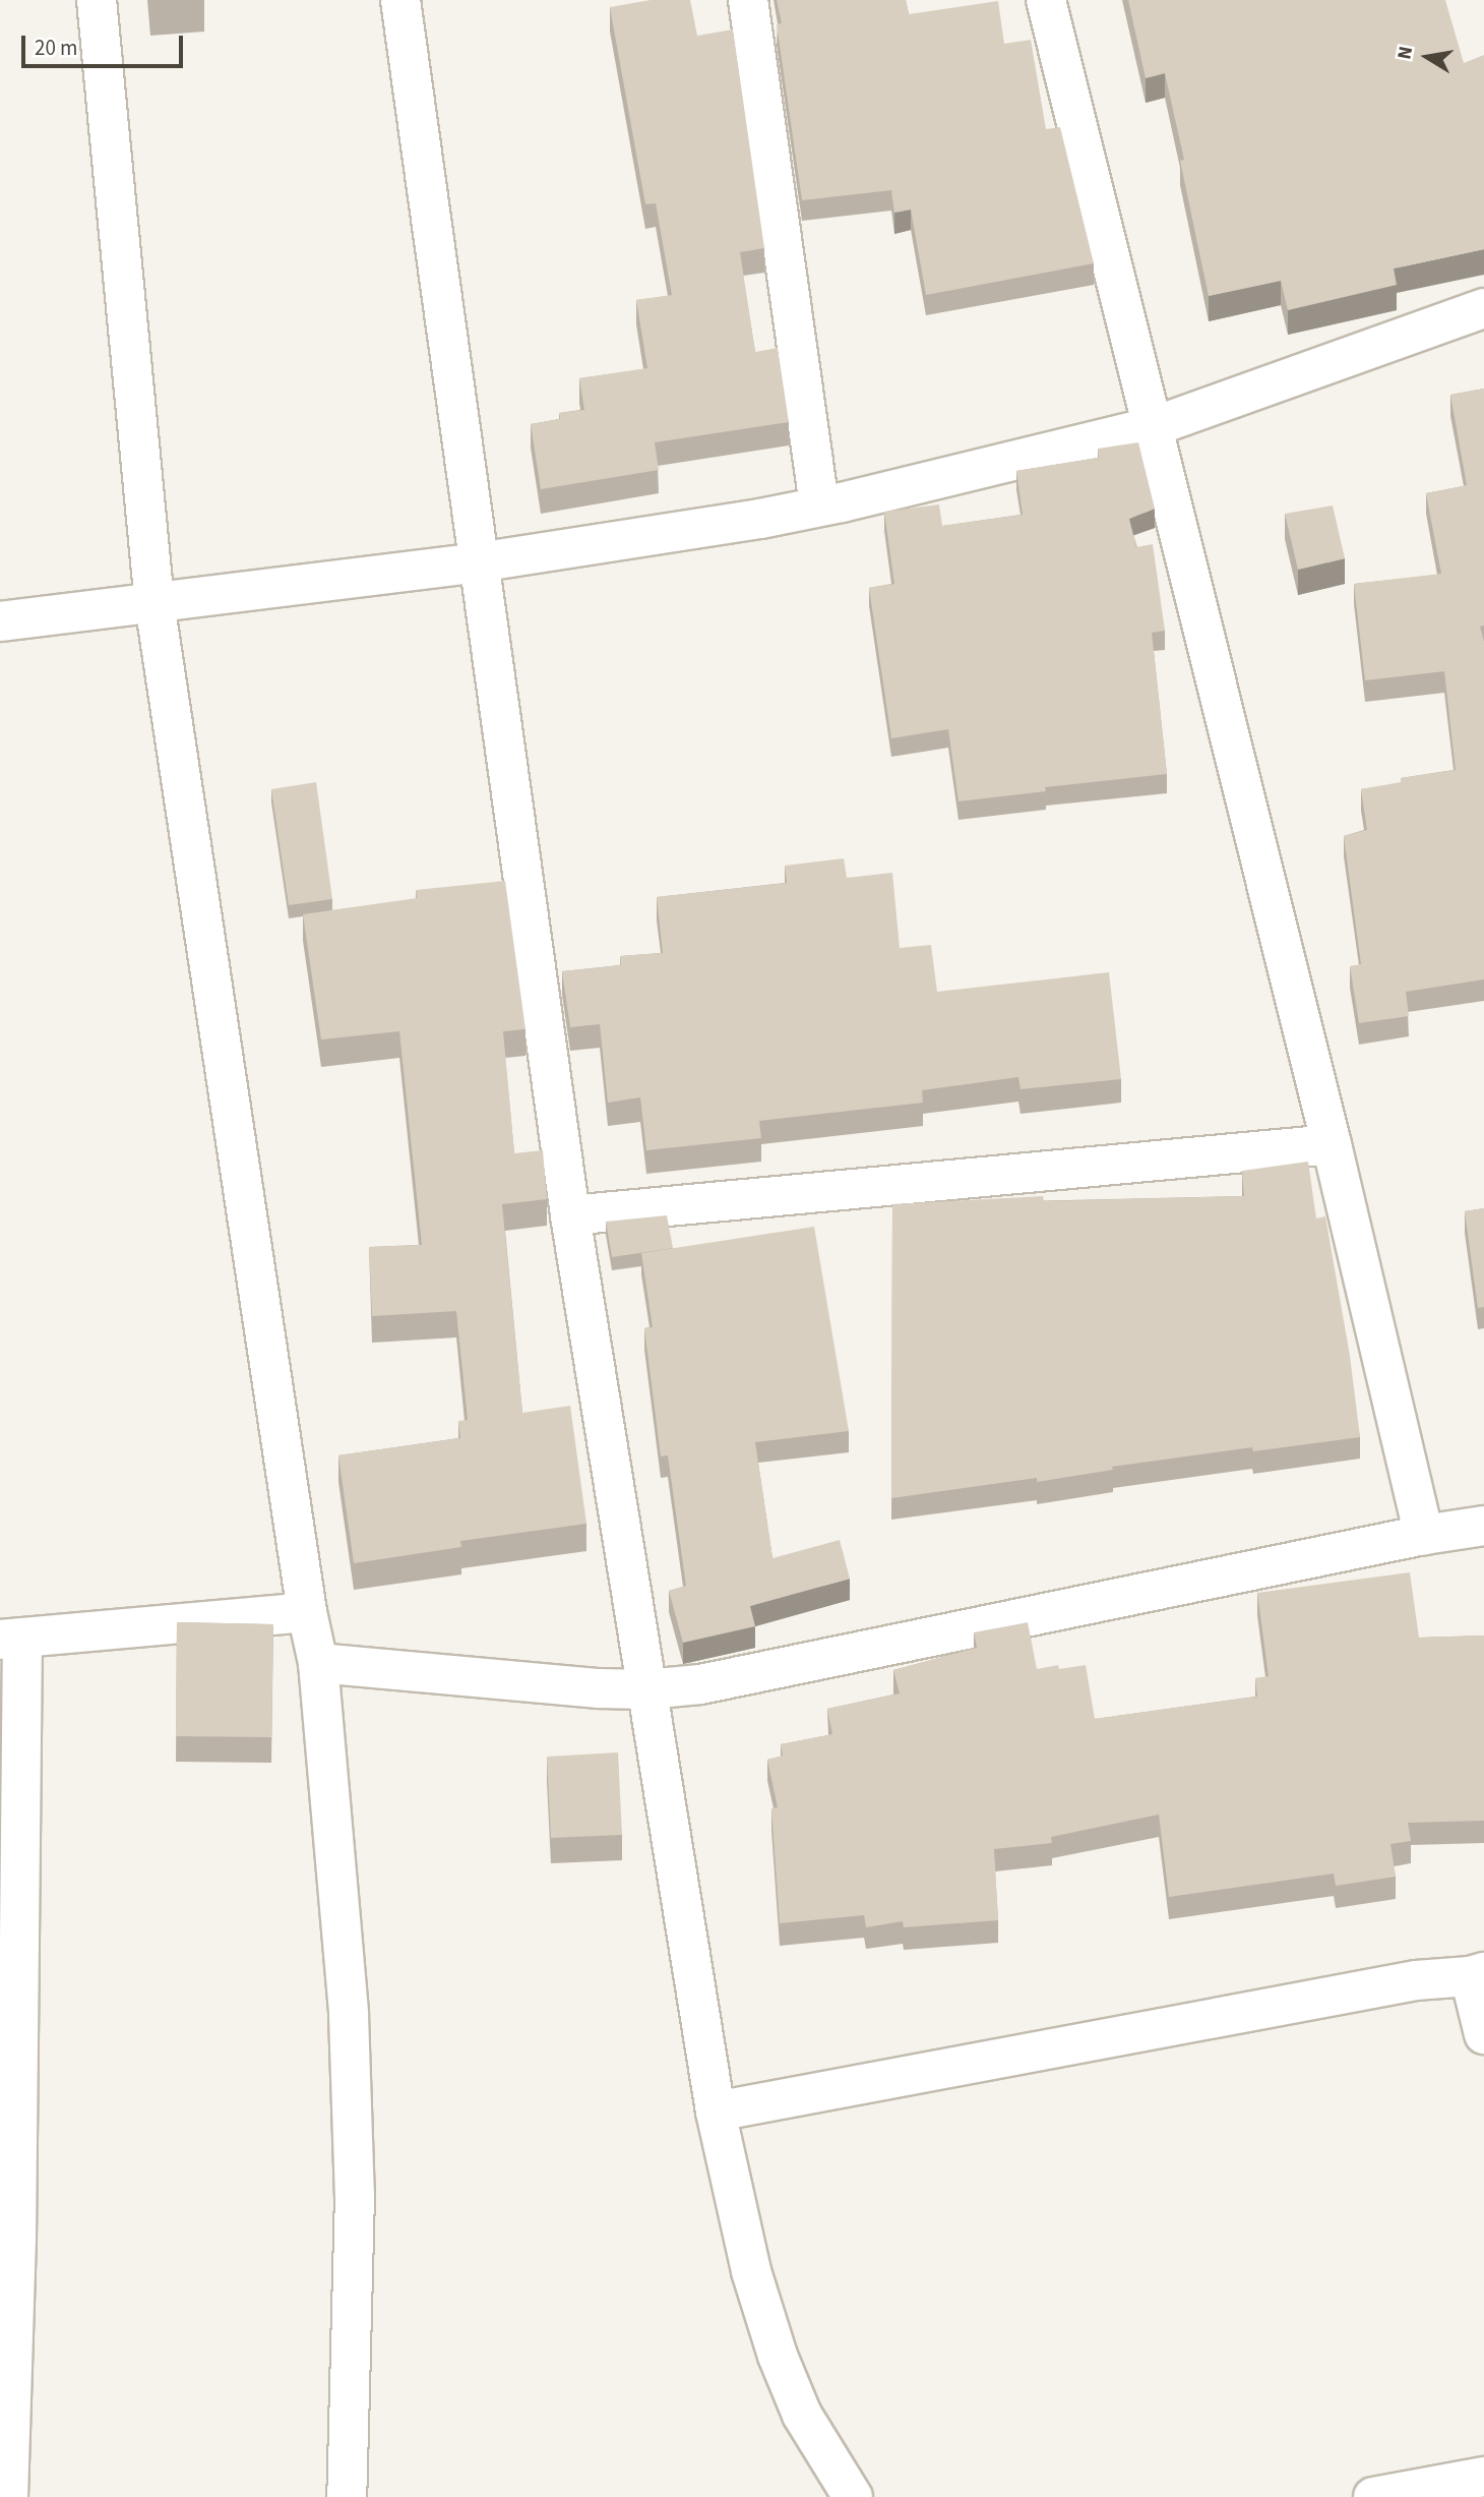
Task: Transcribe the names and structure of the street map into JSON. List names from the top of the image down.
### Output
{
  "scale_bar": "20 m",
  "north": "left"
}
